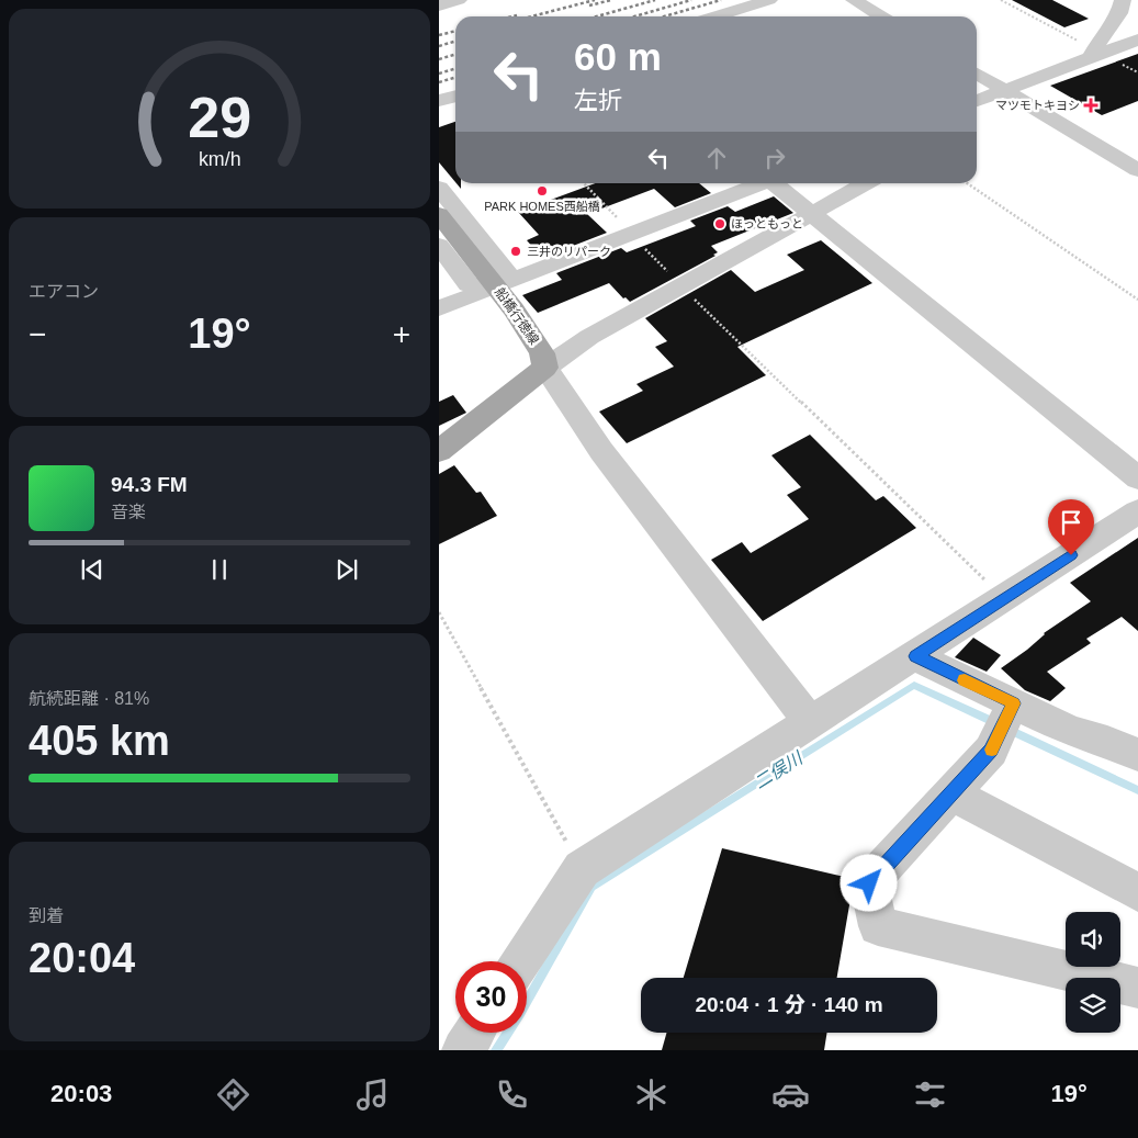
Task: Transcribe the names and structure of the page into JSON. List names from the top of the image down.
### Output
{
  "streets": {
    "main road": ["船橋行徳線"]
  },
  "water": ["二俣川"],
  "places": {
    "health": ["マツモトキヨシ"],
    "other": ["PARK HOMES西船橋", "ほっともっと", "三井のリパーク"]
  },
  "page": {
    "turn": ["60 m", "左折"],
    "tile": [
      "エアコン",
      ["航続距離 · 81%", "405 km"],
      ["到着", "20:04"]
    ],
    "heat": ["−", "19°", "+"],
    "song": ["94.3 FM", "音楽"],
    "limit": "30",
    "trip": "20:04 · 1 分 · 140 m",
    "tabs": ["20:03", "19°"],
    "gauge": ["29", "km/h"]
  }
}
